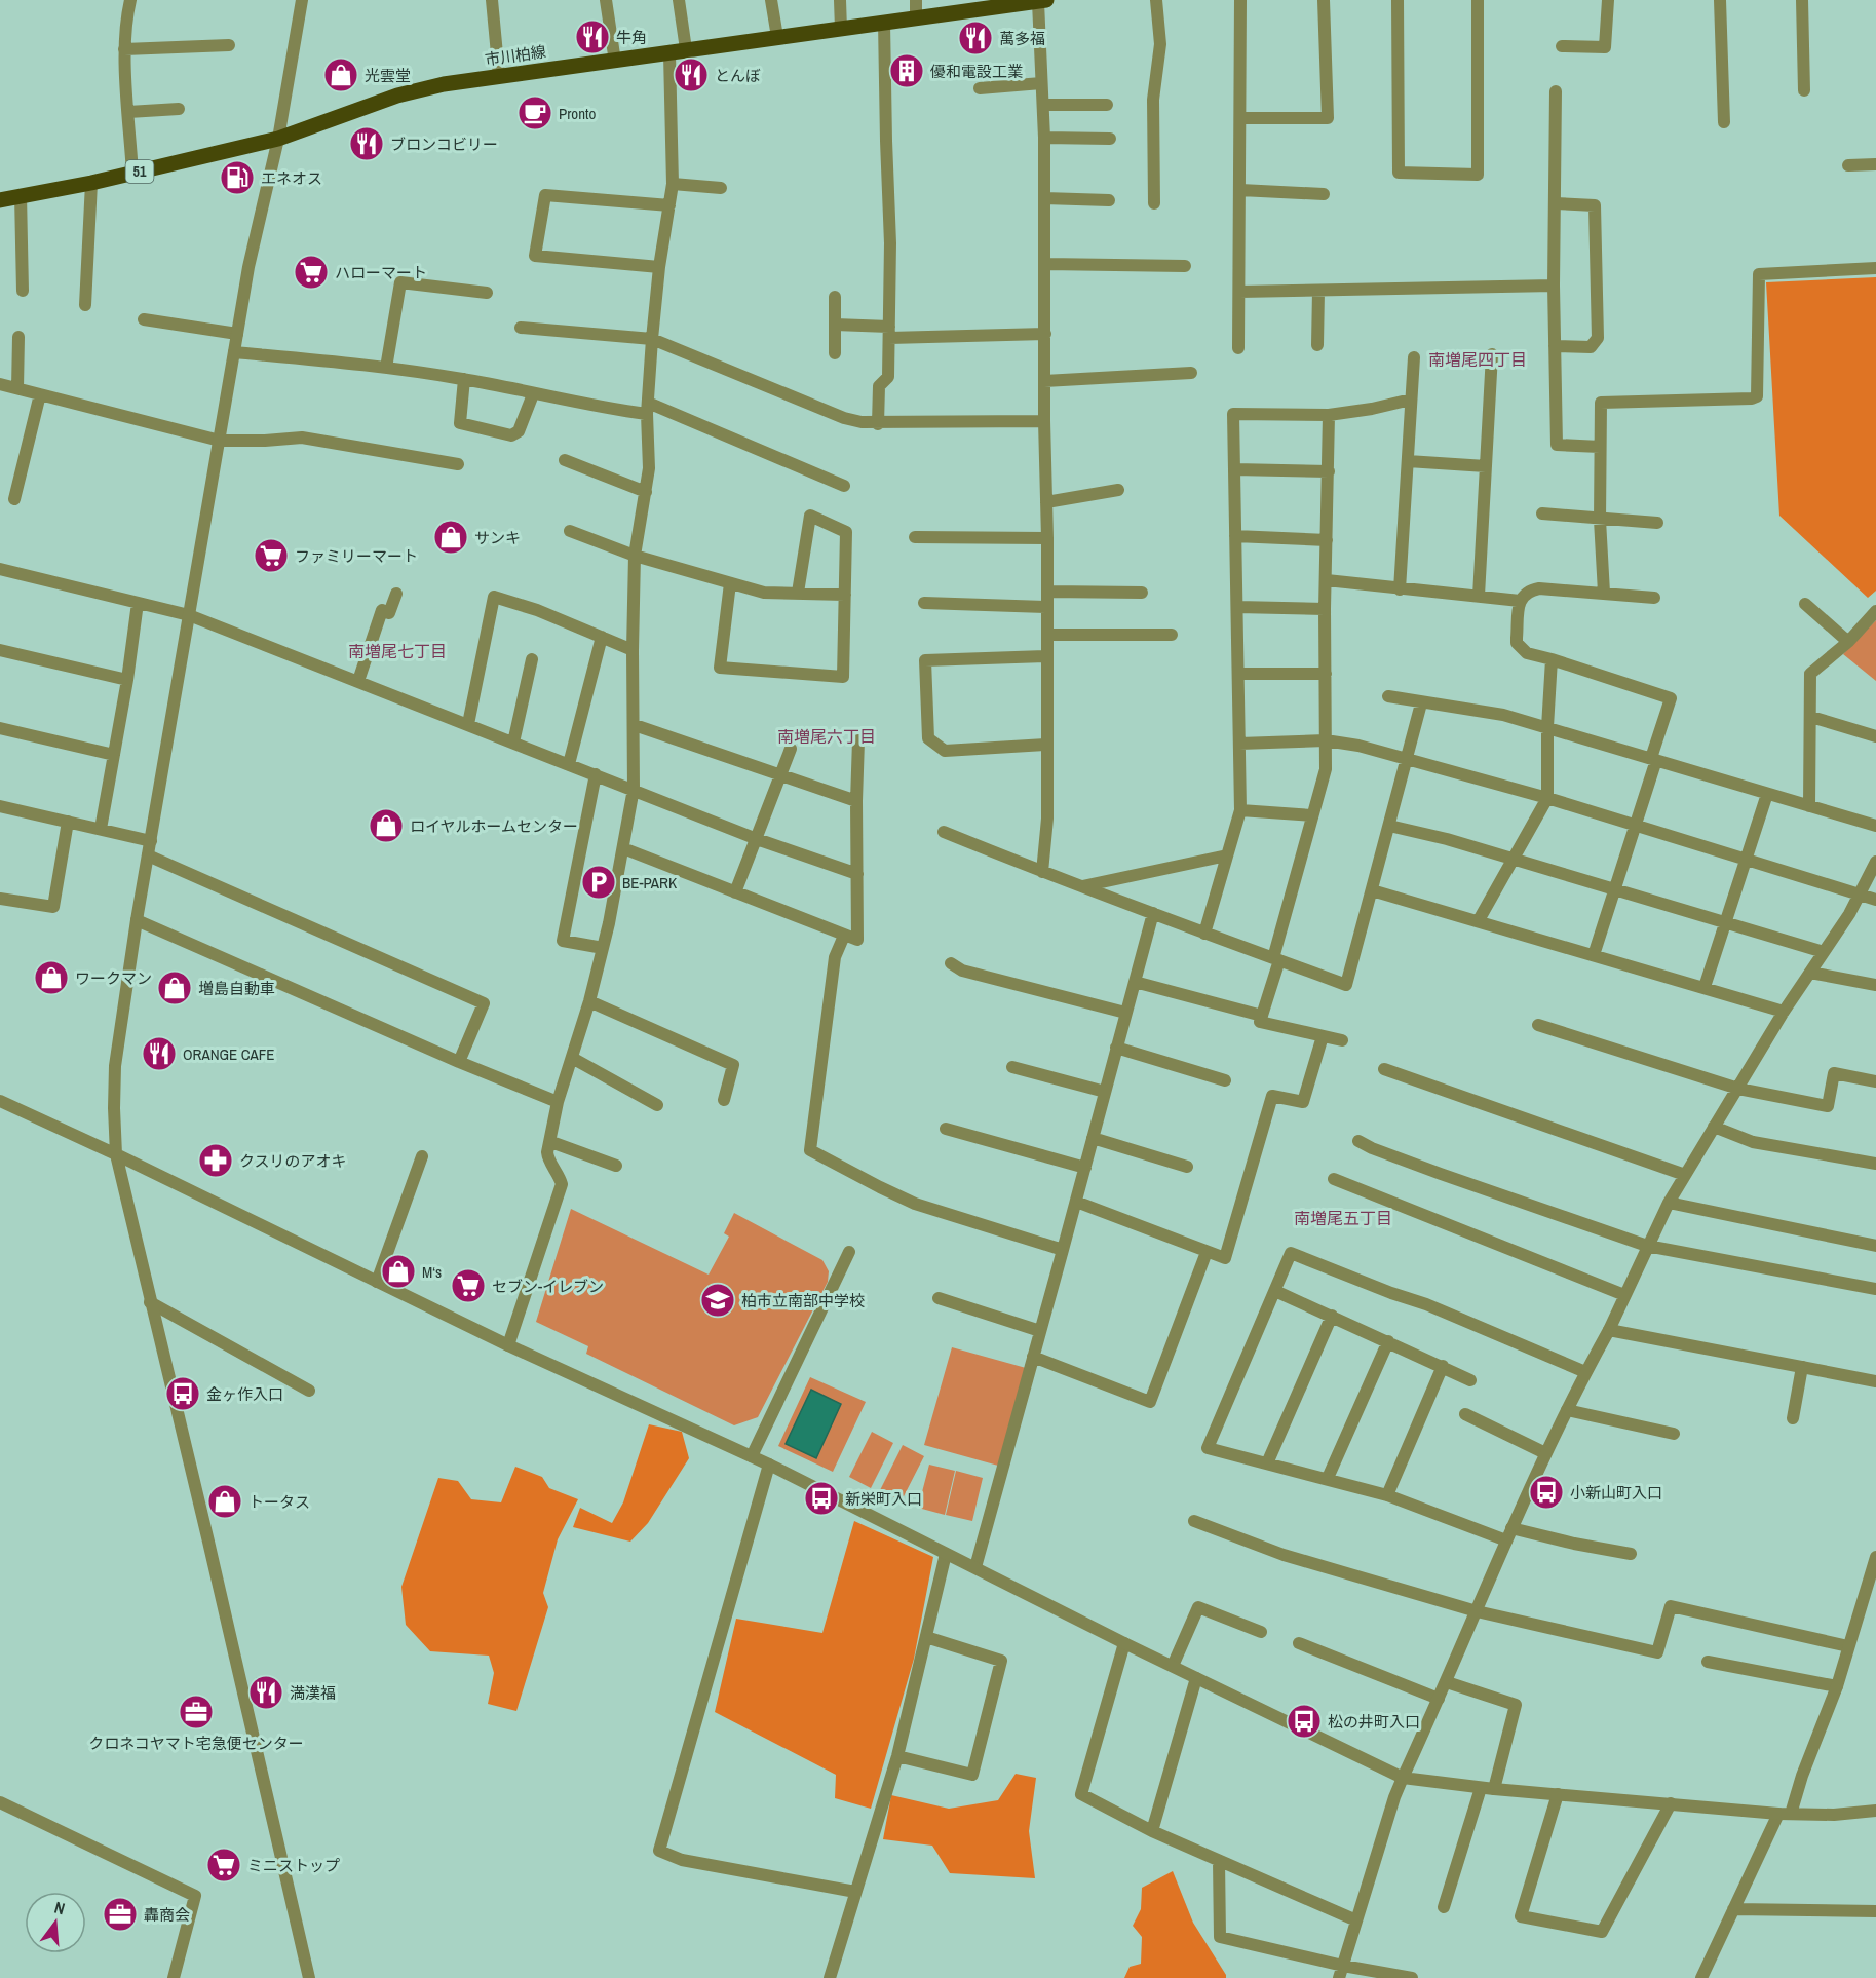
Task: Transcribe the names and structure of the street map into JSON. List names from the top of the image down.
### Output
{
  "streets": {
    "main road": ["市川柏線", "51"]
  },
  "districts": [
    "南増尾四丁目",
    "南増尾七丁目",
    "南増尾六丁目",
    "南増尾五丁目"
  ],
  "places": {
    "restaurant": [
      "牛角",
      "萬多福",
      "とんぼ",
      "ブロンコビリー",
      "ORANGE CAFE",
      "満漢福"
    ],
    "building": ["優和電設工業"],
    "shop": [
      "光雲堂",
      "サンキ",
      "ロイヤルホームセンター",
      "ワークマン",
      "増島自動車",
      "M‘s",
      "トータス"
    ],
    "cafe": ["Pronto"],
    "fuel station": ["エネオス"],
    "supermarket": [
      "ハローマート",
      "ファミリーマート",
      "セブン-イレブン",
      "ミニストップ"
    ],
    "parking": ["BE-PARK"],
    "pharmacy": ["クスリのアオキ"],
    "school or university": ["柏市立南部中学校"],
    "bus stop": [
      "金ヶ作入口",
      "小新山町入口",
      "新栄町入口",
      "松の井町入口"
    ],
    "office": ["クロネコヤマト宅急便センター", "轟商会"]
  },
  "north": "top"
}
